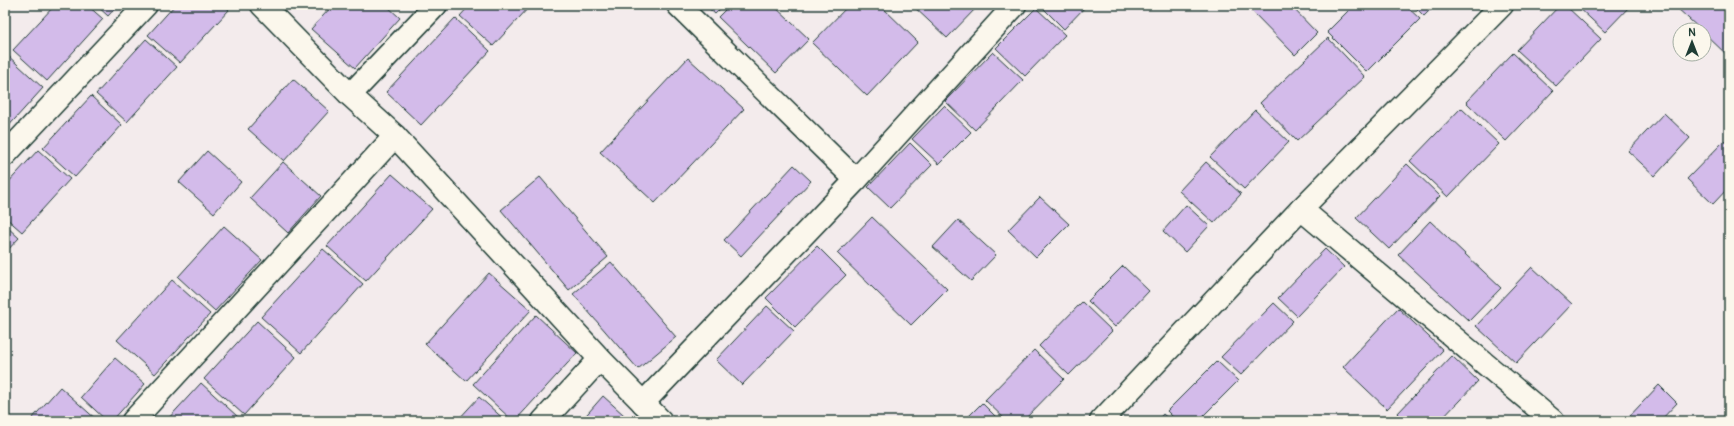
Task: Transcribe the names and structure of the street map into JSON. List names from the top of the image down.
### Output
{
  "north": "top"
}
